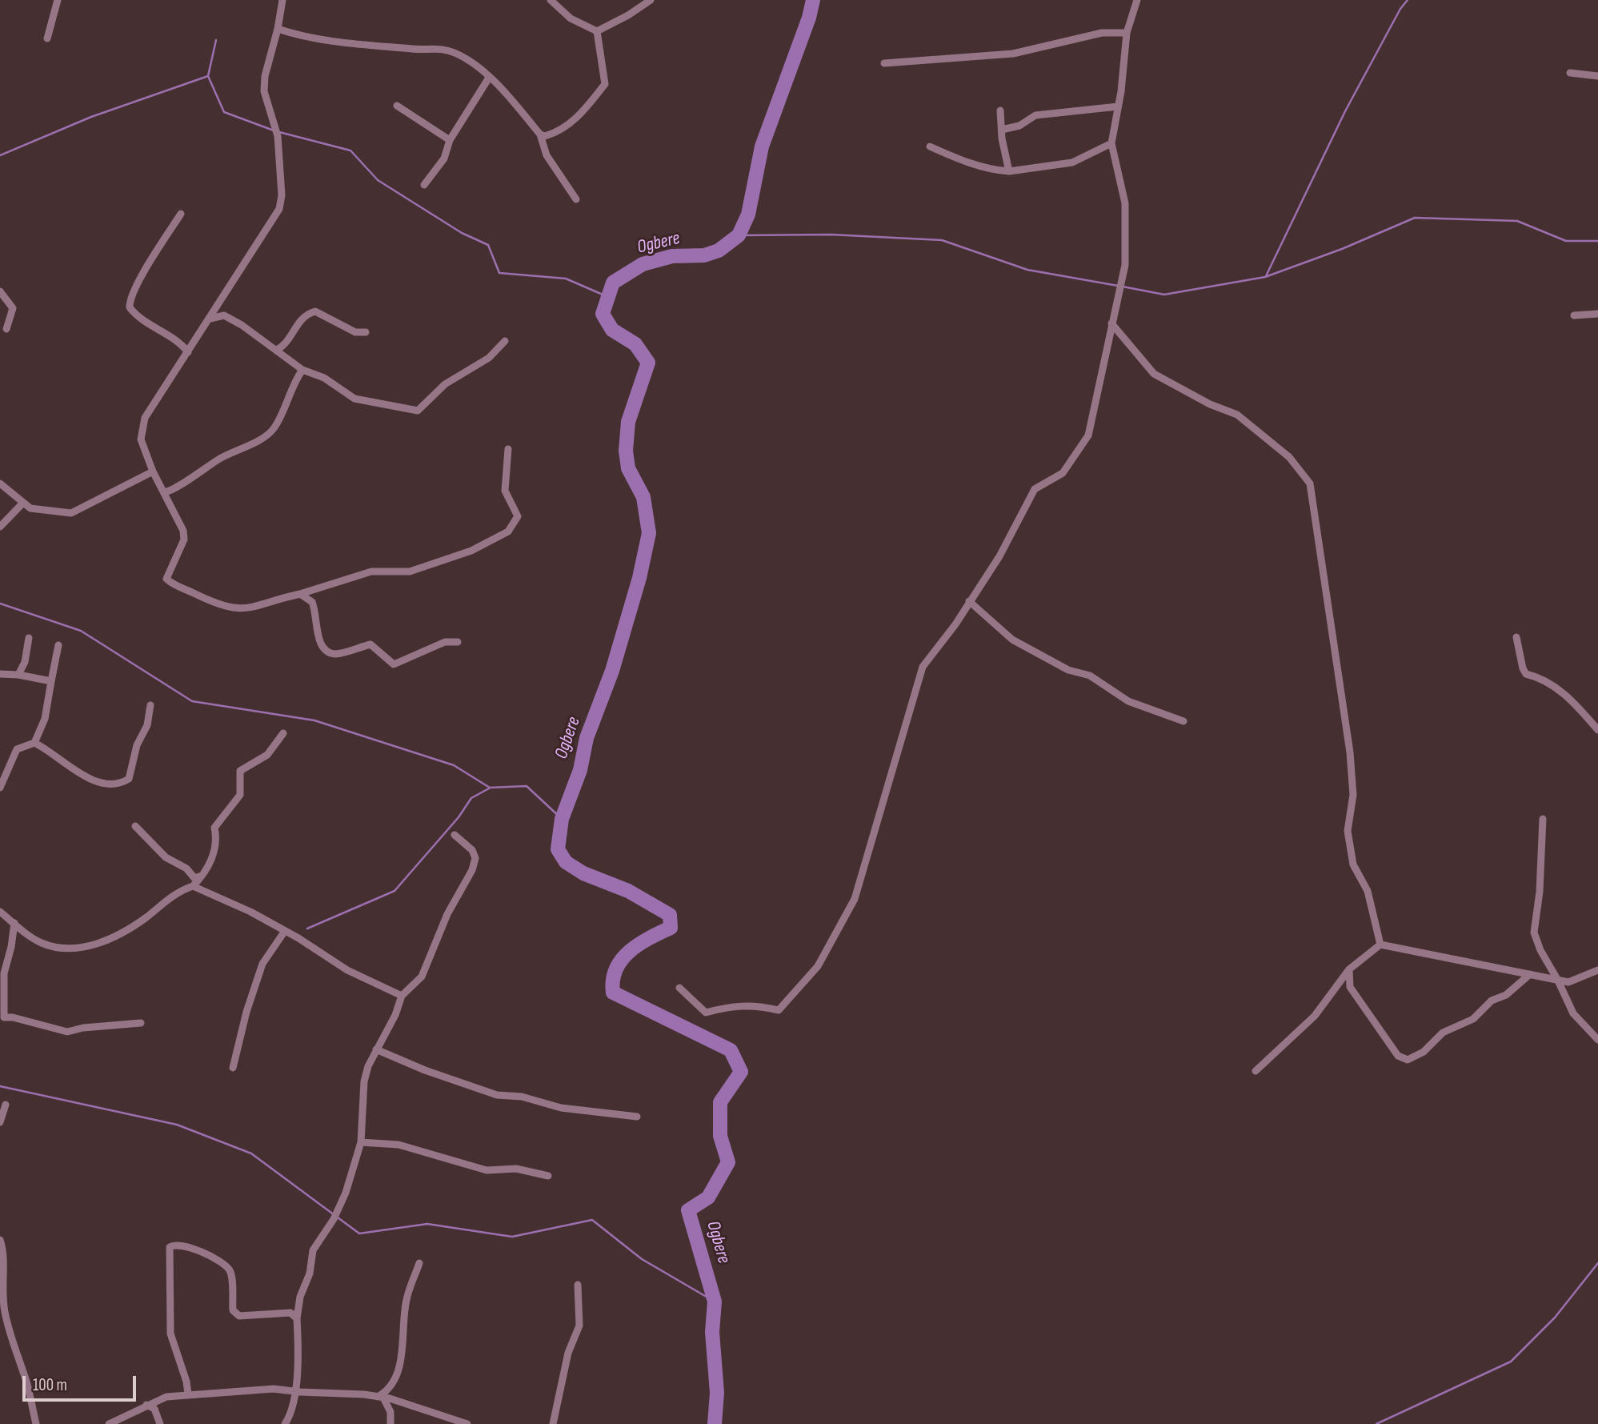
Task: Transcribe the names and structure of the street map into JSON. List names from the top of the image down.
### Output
{
  "water": ["Ogbere"],
  "scale_bar": "100 m"
}
